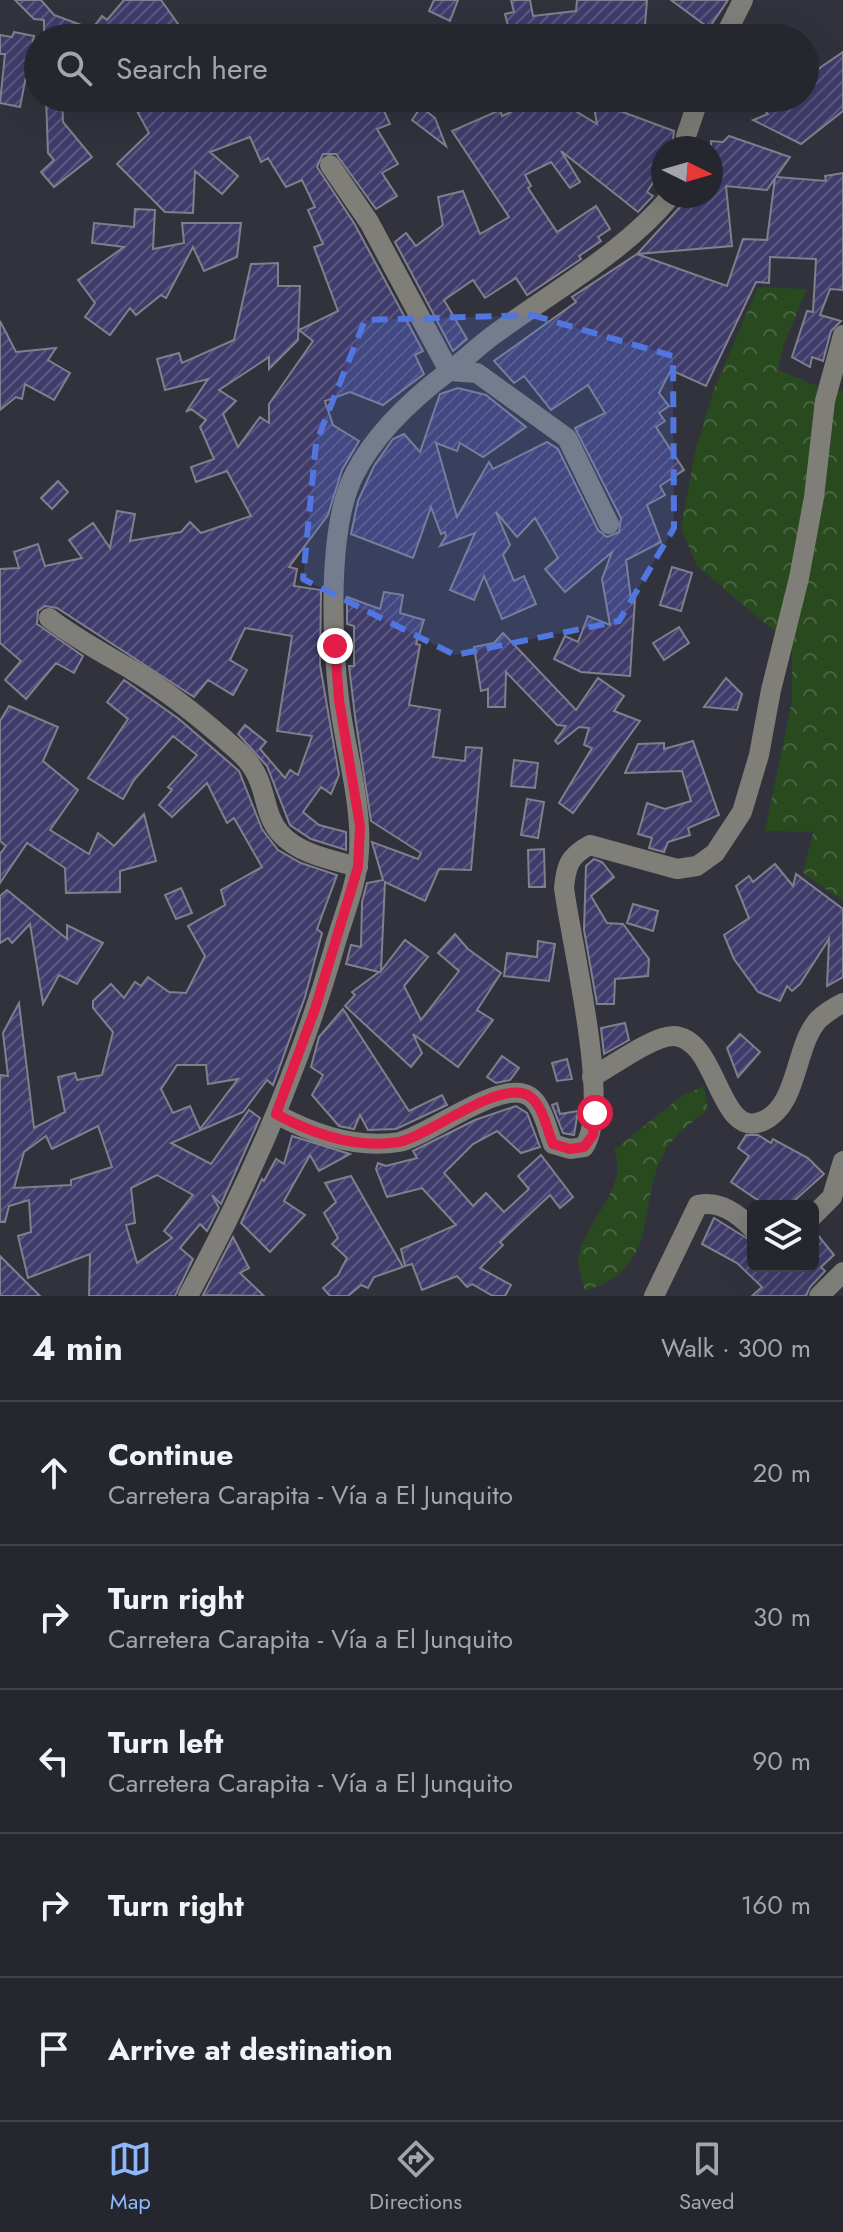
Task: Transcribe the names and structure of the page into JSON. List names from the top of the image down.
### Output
{
  "north": "right",
  "page": {
    "search": "Search here",
    "heading": ["4 min", "Walk · 300 m"],
    "list": [
      ["Continue", "Carretera Carapita - Vía a El Junquito", "20 m"],
      ["Turn right", "Carretera Carapita - Vía a El Junquito", "30 m"],
      ["Turn left", "Carretera Carapita - Vía a El Junquito", "90 m"],
      ["Turn right", "160 m"],
      "Arrive at destination"
    ],
    "nav": ["Map", "Directions", "Saved"]
  }
}
